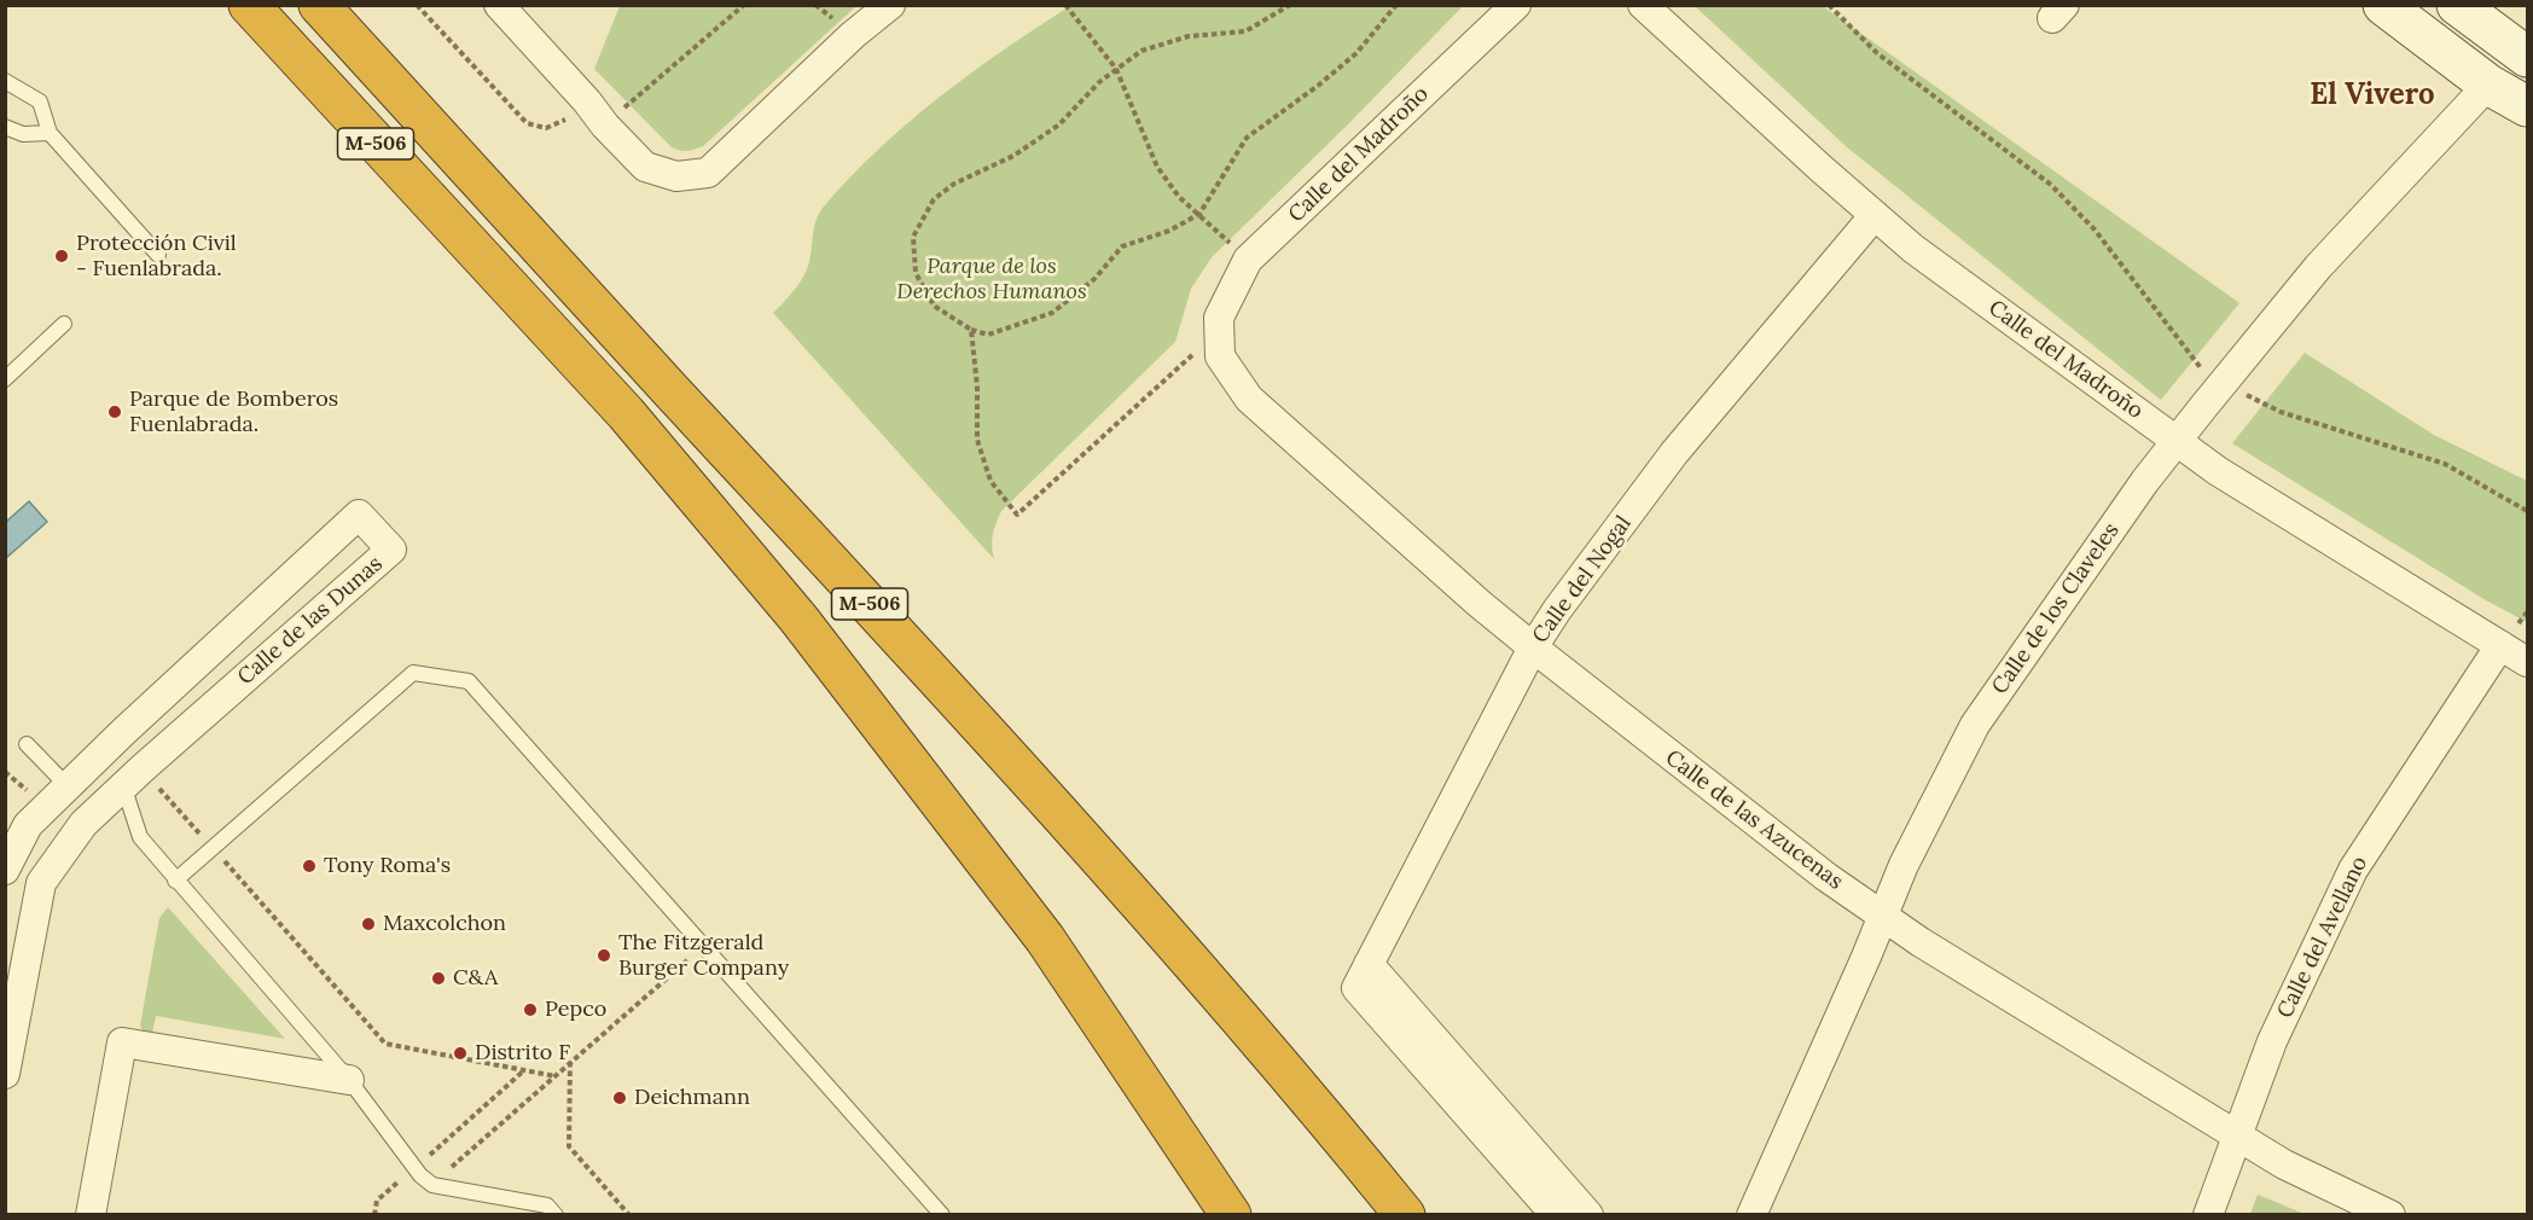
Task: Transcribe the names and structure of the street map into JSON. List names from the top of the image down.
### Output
{
  "streets": {
    "highway": ["M-506"],
    "street": [
      "Calle del Madroño",
      "Calle del Nogal",
      "Calle de los Claveles",
      "Calle de las Dunas",
      "Calle de las Azucenas",
      "Calle del Avellano"
    ]
  },
  "crossings": [
    ["Calle del Madroño", "Calle del Nogal"],
    ["Calle del Madroño", "Calle de los Claveles"],
    ["Calle del Madroño", "Calle de las Azucenas"],
    ["Calle del Madroño", "Calle del Avellano"],
    ["Calle del Nogal", "Calle de las Azucenas"],
    ["Calle de los Claveles", "Calle de las Azucenas"],
    ["Calle de las Azucenas", "Calle del Avellano"]
  ],
  "districts": ["El Vivero"],
  "parks": ["Parque de los Derechos Humanos"],
  "places": [
    "Protección Civil - Fuenlabrada.",
    "Parque de Bomberos Fuenlabrada.",
    "Tony Roma's",
    "Maxcolchon",
    "The Fitzgerald Burger Company",
    "C&A",
    "Pepco",
    "Distrito F",
    "Deichmann"
  ]
}
